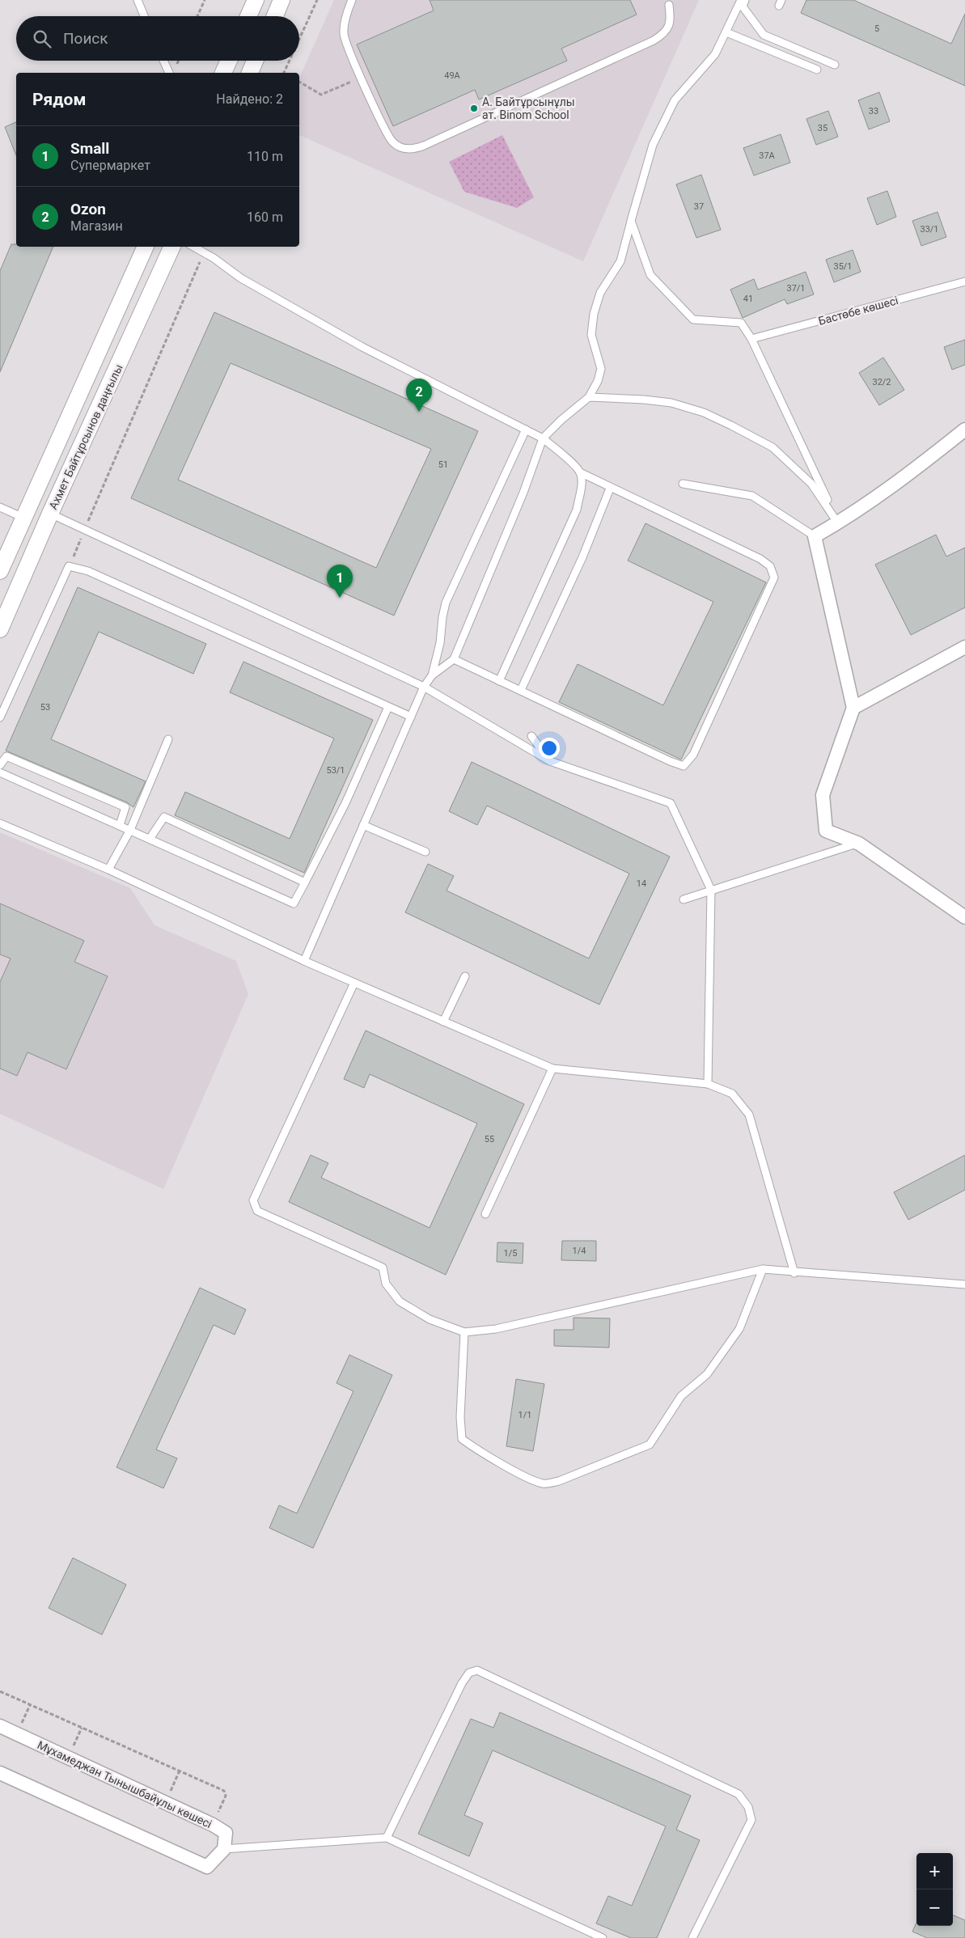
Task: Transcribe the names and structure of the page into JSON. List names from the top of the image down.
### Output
{
  "streets": {
    "street": ["Ахмет Байтұрсынов даңғылы", "Мұхамеджан Тынышбайұлы көшесі"],
    "lane": ["Бастөбе көшесі"]
  },
  "places": ["А. Байтұрсынұлы ат. Binom School"],
  "house_numbers": [
    "5",
    "49А",
    "33",
    "35",
    "37А",
    "37",
    "33/1",
    "35/1",
    "37/1",
    "41",
    "32/2",
    "51",
    "53",
    "53/1",
    "14",
    "55",
    "1/4",
    "1/5",
    "1/1"
  ],
  "page": {
    "search": "Поиск",
    "heading": ["Рядом", "Найдено: 2"],
    "list": [
      {
        "mark": "1",
        "name": "Small",
        "note": "Супермаркет",
        "value": "110 m"
      },
      {
        "mark": "2",
        "name": "Ozon",
        "note": "Магазин",
        "value": "160 m"
      }
    ],
    "pins": ["2", "1"],
    "map_buttons": ["+", "−"]
  }
}
